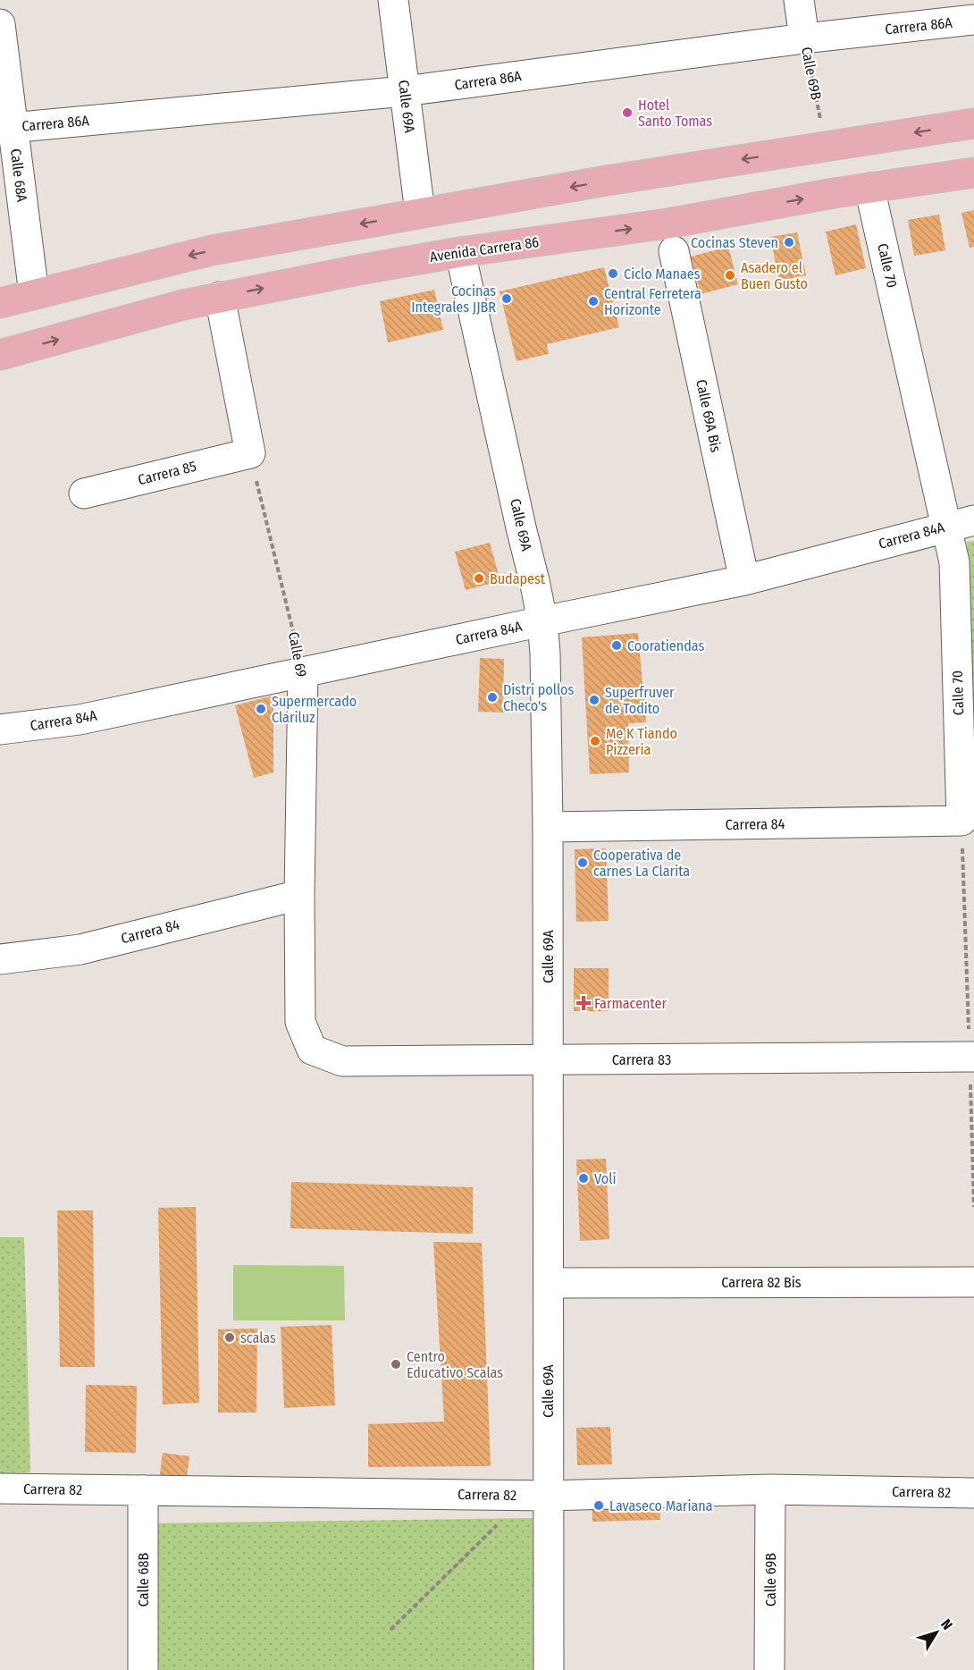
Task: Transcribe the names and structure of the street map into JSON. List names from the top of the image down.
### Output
{
  "streets": {
    "main road": ["Avenida Carrera 86"],
    "street": [
      "Carrera 86A",
      "Calle 69B",
      "Calle 69A",
      "Calle 68A",
      "Calle 70",
      "Calle 69A Bis",
      "Carrera 85",
      "Carrera 84A",
      "Calle 69",
      "Carrera 84",
      "Carrera 83",
      "Carrera 82 Bis",
      "Carrera 82",
      "Calle 68B"
    ]
  },
  "crossings": [
    ["Carrera 86A", "Calle 69B"],
    ["Carrera 86A", "Calle 69A"],
    ["Carrera 86A", "Calle 68A"],
    ["Calle 69B", "Carrera 82"],
    ["Calle 69A", "Avenida Carrera 86"],
    ["Calle 69A", "Carrera 84A"],
    ["Calle 69A", "Carrera 84"],
    ["Calle 69A", "Carrera 83"],
    ["Calle 69A", "Carrera 82 Bis"],
    ["Calle 69A", "Carrera 82"],
    ["Avenida Carrera 86", "Calle 70"],
    ["Calle 70", "Carrera 84A"],
    ["Calle 70", "Carrera 84"],
    ["Calle 69A Bis", "Carrera 84A"],
    ["Carrera 85", "Calle 69"],
    ["Carrera 84A", "Calle 69"],
    ["Calle 69", "Carrera 84"],
    ["Calle 69", "Carrera 83"],
    ["Carrera 82", "Calle 68B"]
  ],
  "places": {
    "other": [
      "Hotel Santo Tomas",
      "Cocinas Steven",
      "Ciclo Manaes",
      "Asadero el Buen Gusto",
      "Cocinas Integrales JJBR",
      "Central Ferretera Horizonte",
      "Budapest",
      "Cooratiendas",
      "Distri pollos Checo's",
      "Superfruver de Todito",
      "Supermercado Clariluz",
      "Me K Tiando Pizzeria",
      "Cooperativa de carnes La Clarita",
      "Voli",
      "scalas",
      "Centro Educativo Scalas",
      "Lavaseco Mariana"
    ],
    "health": ["Farmacenter"]
  },
  "north": "top right"
}
